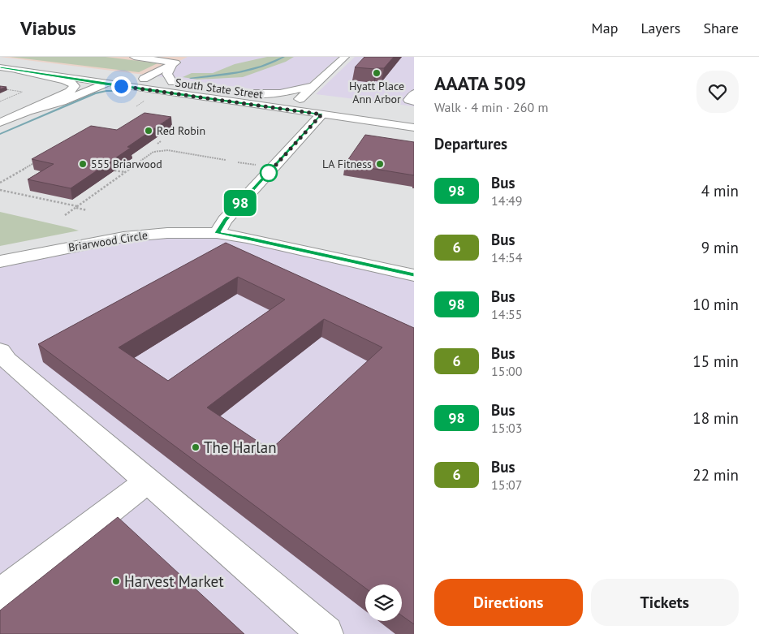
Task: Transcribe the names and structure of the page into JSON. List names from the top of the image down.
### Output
{
  "streets": {
    "main road": ["South State Street", "Briarwood Circle"]
  },
  "places": [
    "Hyatt Place Ann Arbor",
    "Red Robin",
    "555 Briarwood",
    "LA Fitness",
    "The Harlan",
    "Harvest Market"
  ],
  "lines": ["bus line 98"],
  "page": {
    "header": "Viabus",
    "nav": ["Map", "Layers", "Share"],
    "on_map": "98",
    "heading": [
      ["AAATA 509", "Walk · 4 min · 260 m"],
      "Departures"
    ],
    "list": [
      {
        "mark": "98",
        "name": "Bus",
        "note": "14:49",
        "value": "4 min"
      },
      {
        "mark": "6",
        "name": "Bus",
        "note": "14:54",
        "value": "9 min"
      },
      {
        "mark": "98",
        "name": "Bus",
        "note": "14:55",
        "value": "10 min"
      },
      {
        "mark": "6",
        "name": "Bus",
        "note": "15:00",
        "value": "15 min"
      },
      {
        "mark": "98",
        "name": "Bus",
        "note": "15:03",
        "value": "18 min"
      },
      {
        "mark": "6",
        "name": "Bus",
        "note": "15:07",
        "value": "22 min"
      }
    ],
    "buttons": ["Directions", "Tickets"]
  }
}
